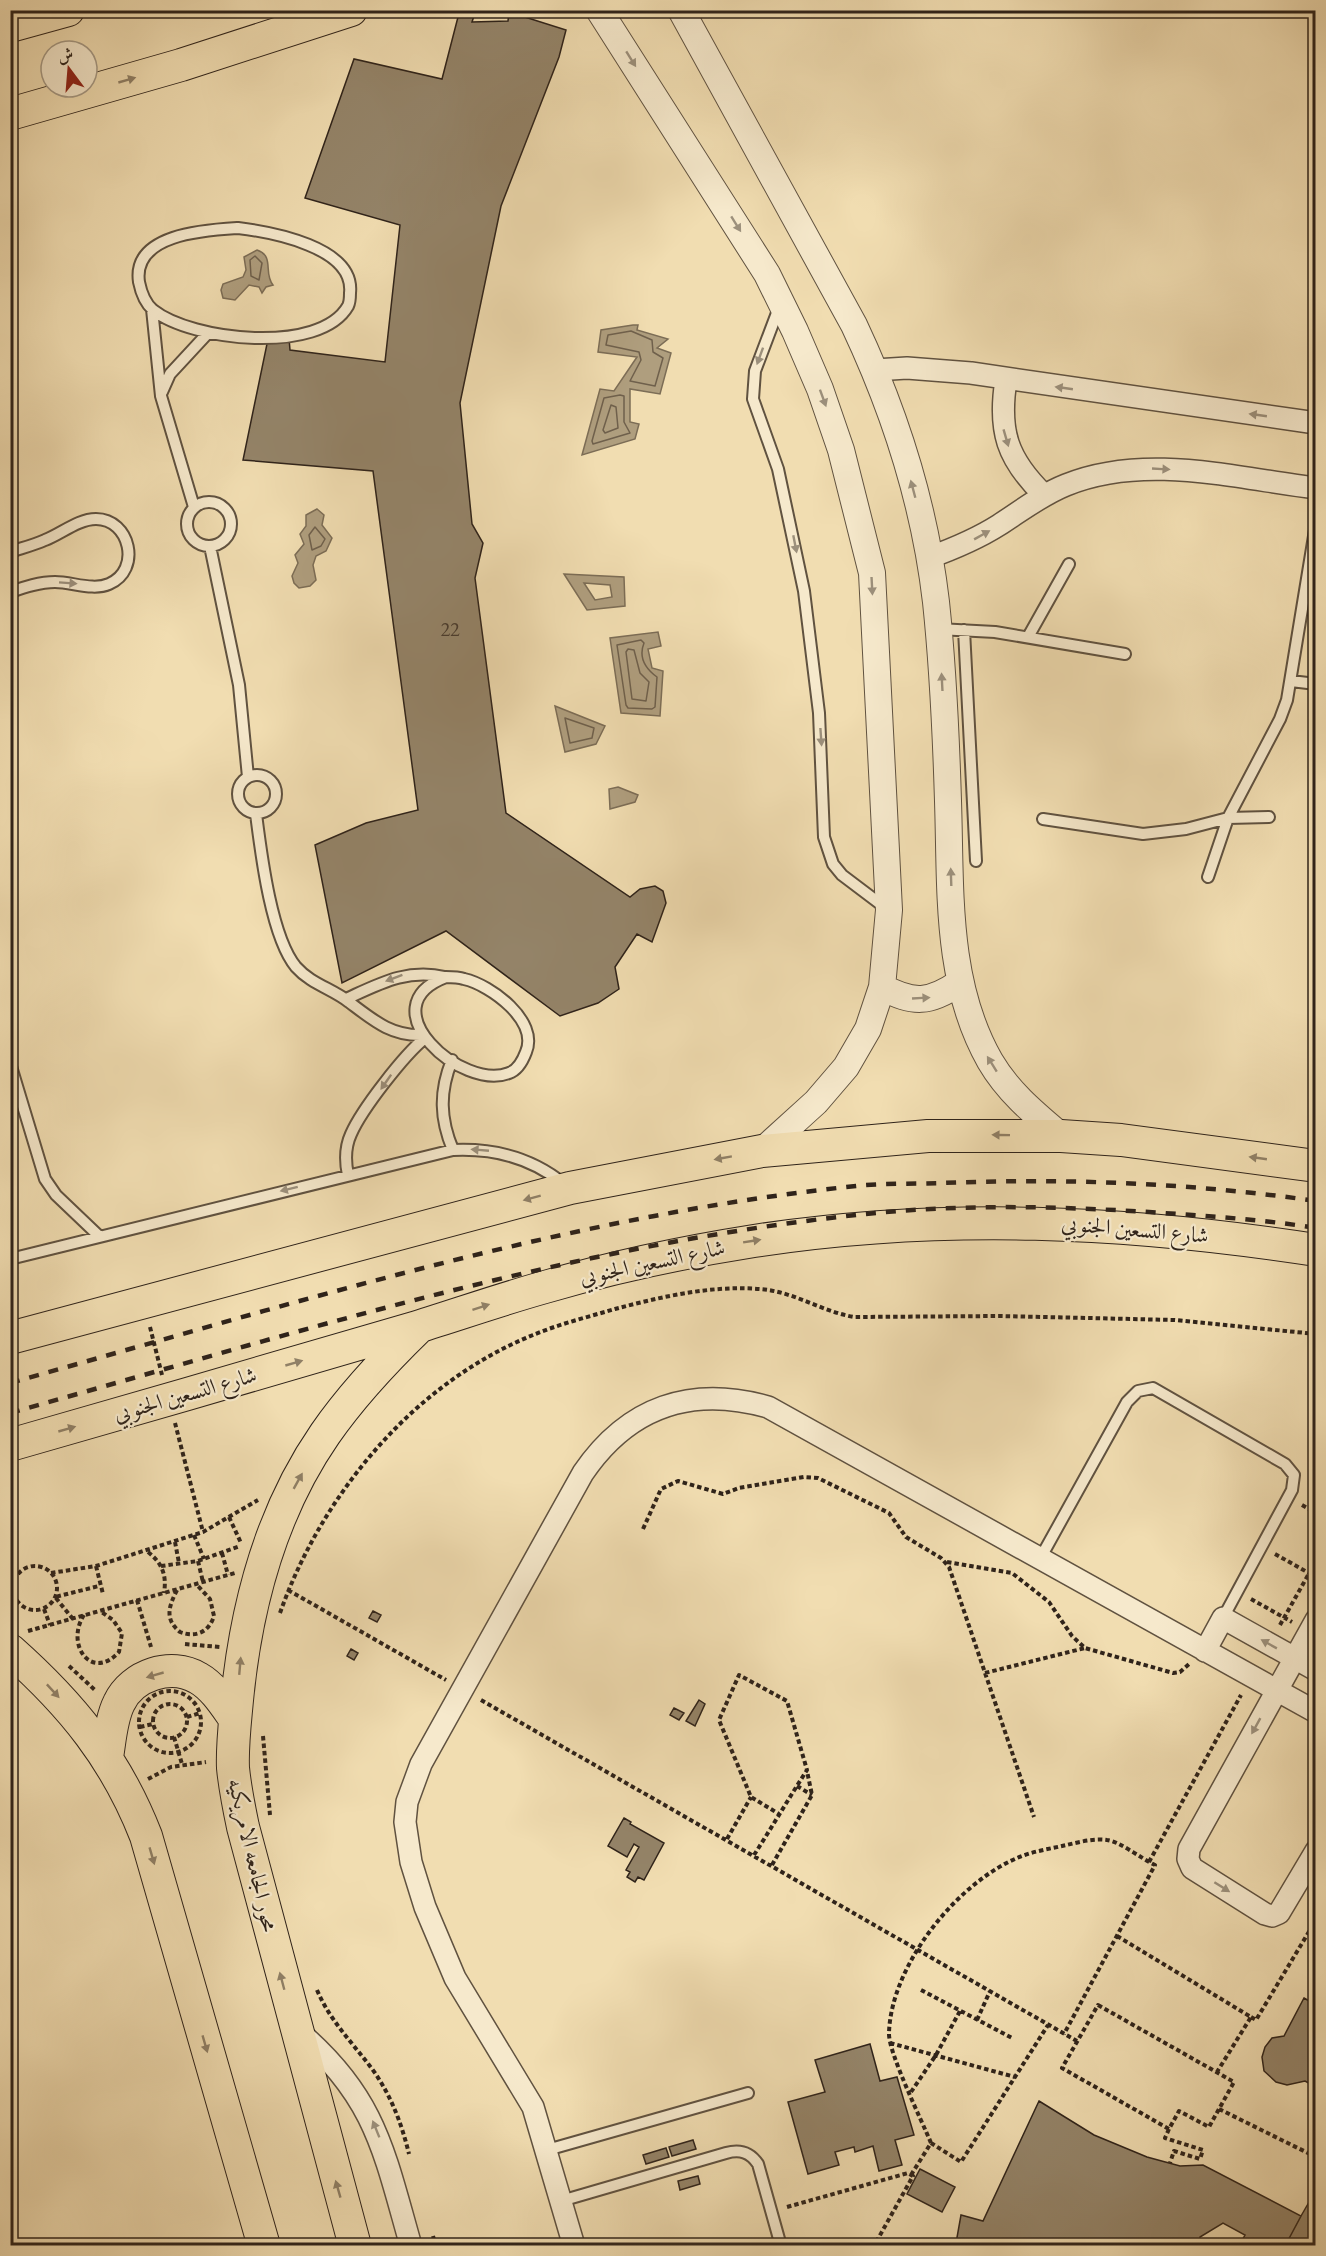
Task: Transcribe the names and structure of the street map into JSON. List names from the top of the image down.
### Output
{
  "streets": {
    "main road": ["شارع التسعين الجنوبي", "محور الجامعه الامريكيه"]
  },
  "crossings": [
    ["شارع التسعين الجنوبي", "محور الجامعه الامريكيه"]
  ],
  "house_numbers": ["22"],
  "north": "top"
}
